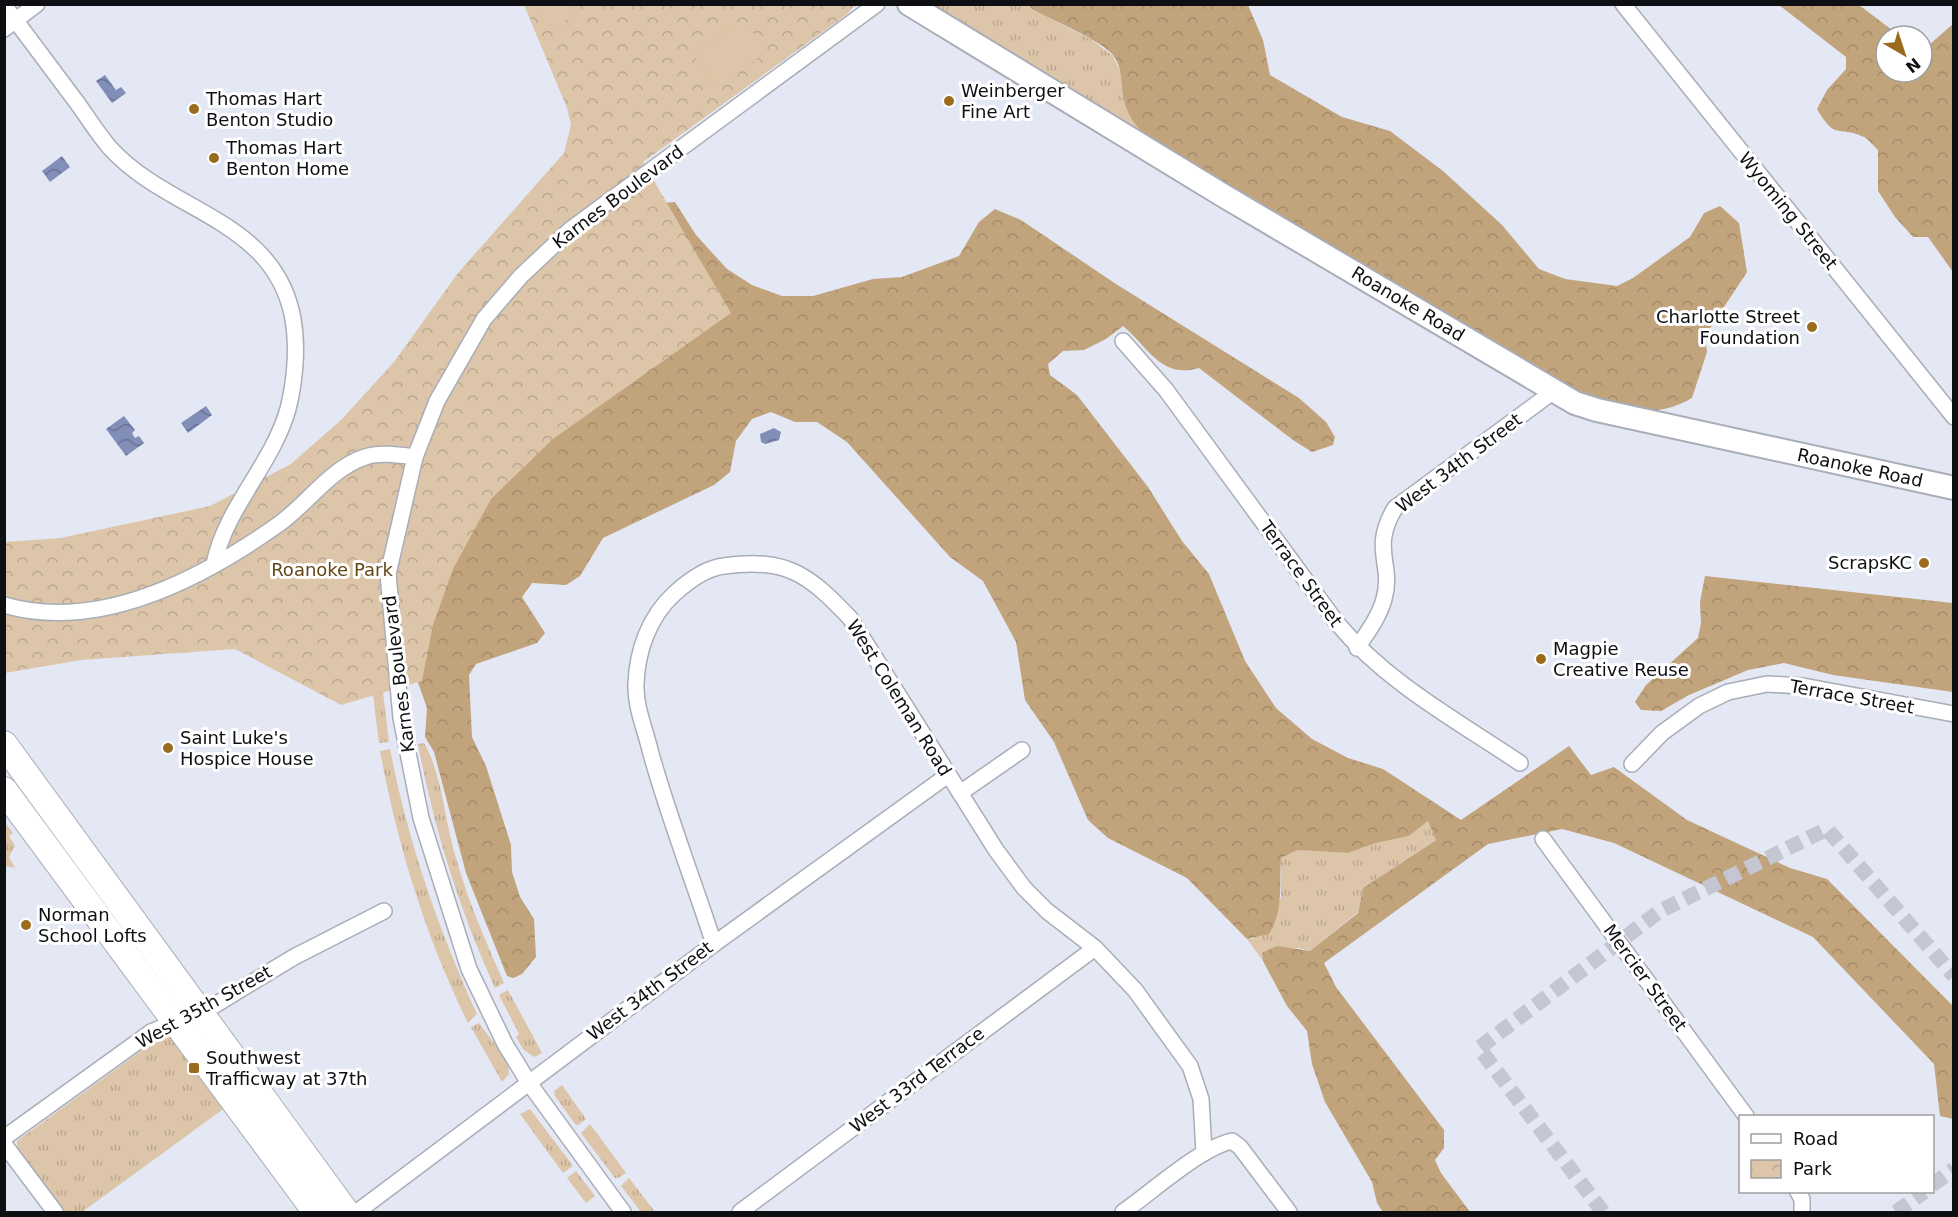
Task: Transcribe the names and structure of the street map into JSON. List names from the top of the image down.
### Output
{
  "streets": {
    "street": [
      "Karnes Boulevard",
      "Wyoming Street",
      "Roanoke Road",
      "West 34th Street",
      "Terrace Street",
      "West Coleman Road",
      "Mercier Street",
      "West 35th Street",
      "West 33rd Terrace"
    ]
  },
  "crossings": [
    ["Karnes Boulevard", "West 34th Street"],
    ["Roanoke Road", "West 34th Street"],
    ["West 34th Street", "Terrace Street"],
    ["West 34th Street", "West Coleman Road"],
    ["West Coleman Road", "West 33rd Terrace"]
  ],
  "parks": ["Roanoke Park"],
  "places": {
    "other": [
      "Weinberger Fine Art",
      "Thomas Hart Benton Studio",
      "Thomas Hart Benton Home",
      "Charlotte Street Foundation",
      "ScrapsKC",
      "Magpie Creative Reuse",
      "Saint Luke's Hospice House",
      "Norman School Lofts"
    ],
    "transit": ["Southwest Trafficway at 37th"]
  },
  "legend": ["Road", "Park"],
  "north": "bottom right"
}
